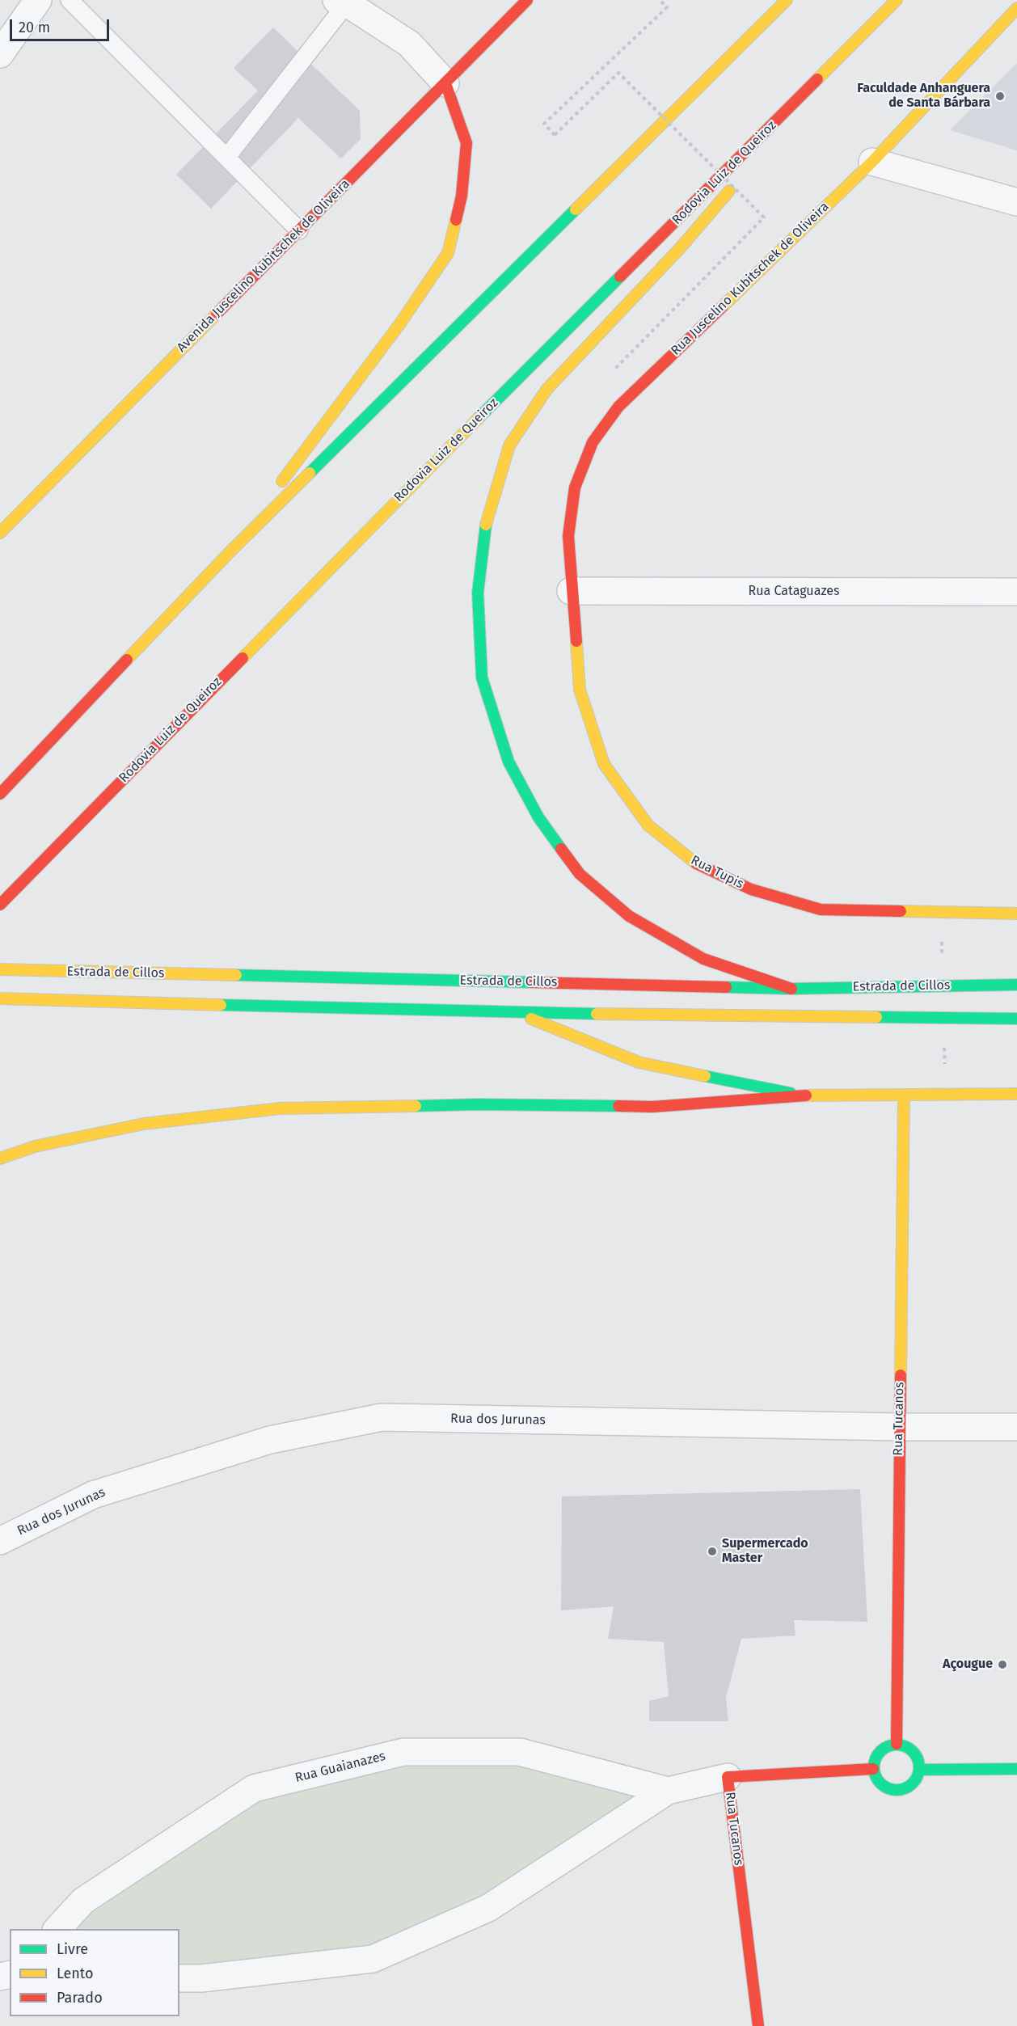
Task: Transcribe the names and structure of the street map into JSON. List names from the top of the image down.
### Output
{
  "streets": {
    "main road": [
      "Rodovia Luiz de Queiroz",
      "Avenida Juscelino Kubitschek de Oliveira",
      "Rua Juscelino Kubitschek de Oliveira",
      "Rua Tupis",
      "Estrada de Cillos",
      "Rua Tucanos"
    ],
    "street": ["Rua Cataguazes", "Rua dos Jurunas", "Rua Guaianazes"]
  },
  "crossings": [
    ["Rua Juscelino Kubitschek de Oliveira", "Rua Cataguazes"],
    ["Rua Juscelino Kubitschek de Oliveira", "Rua Tupis"],
    ["Rua Cataguazes", "Rua Tupis"],
    ["Rua Tucanos", "Rua dos Jurunas"],
    ["Rua Tucanos", "Rua Guaianazes"]
  ],
  "places": ["Faculdade Anhanguera de Santa Bárbara", "Supermercado Master", "Açougue"],
  "legend": ["Livre", "Lento", "Parado"],
  "scale_bar": "20 m"
}
